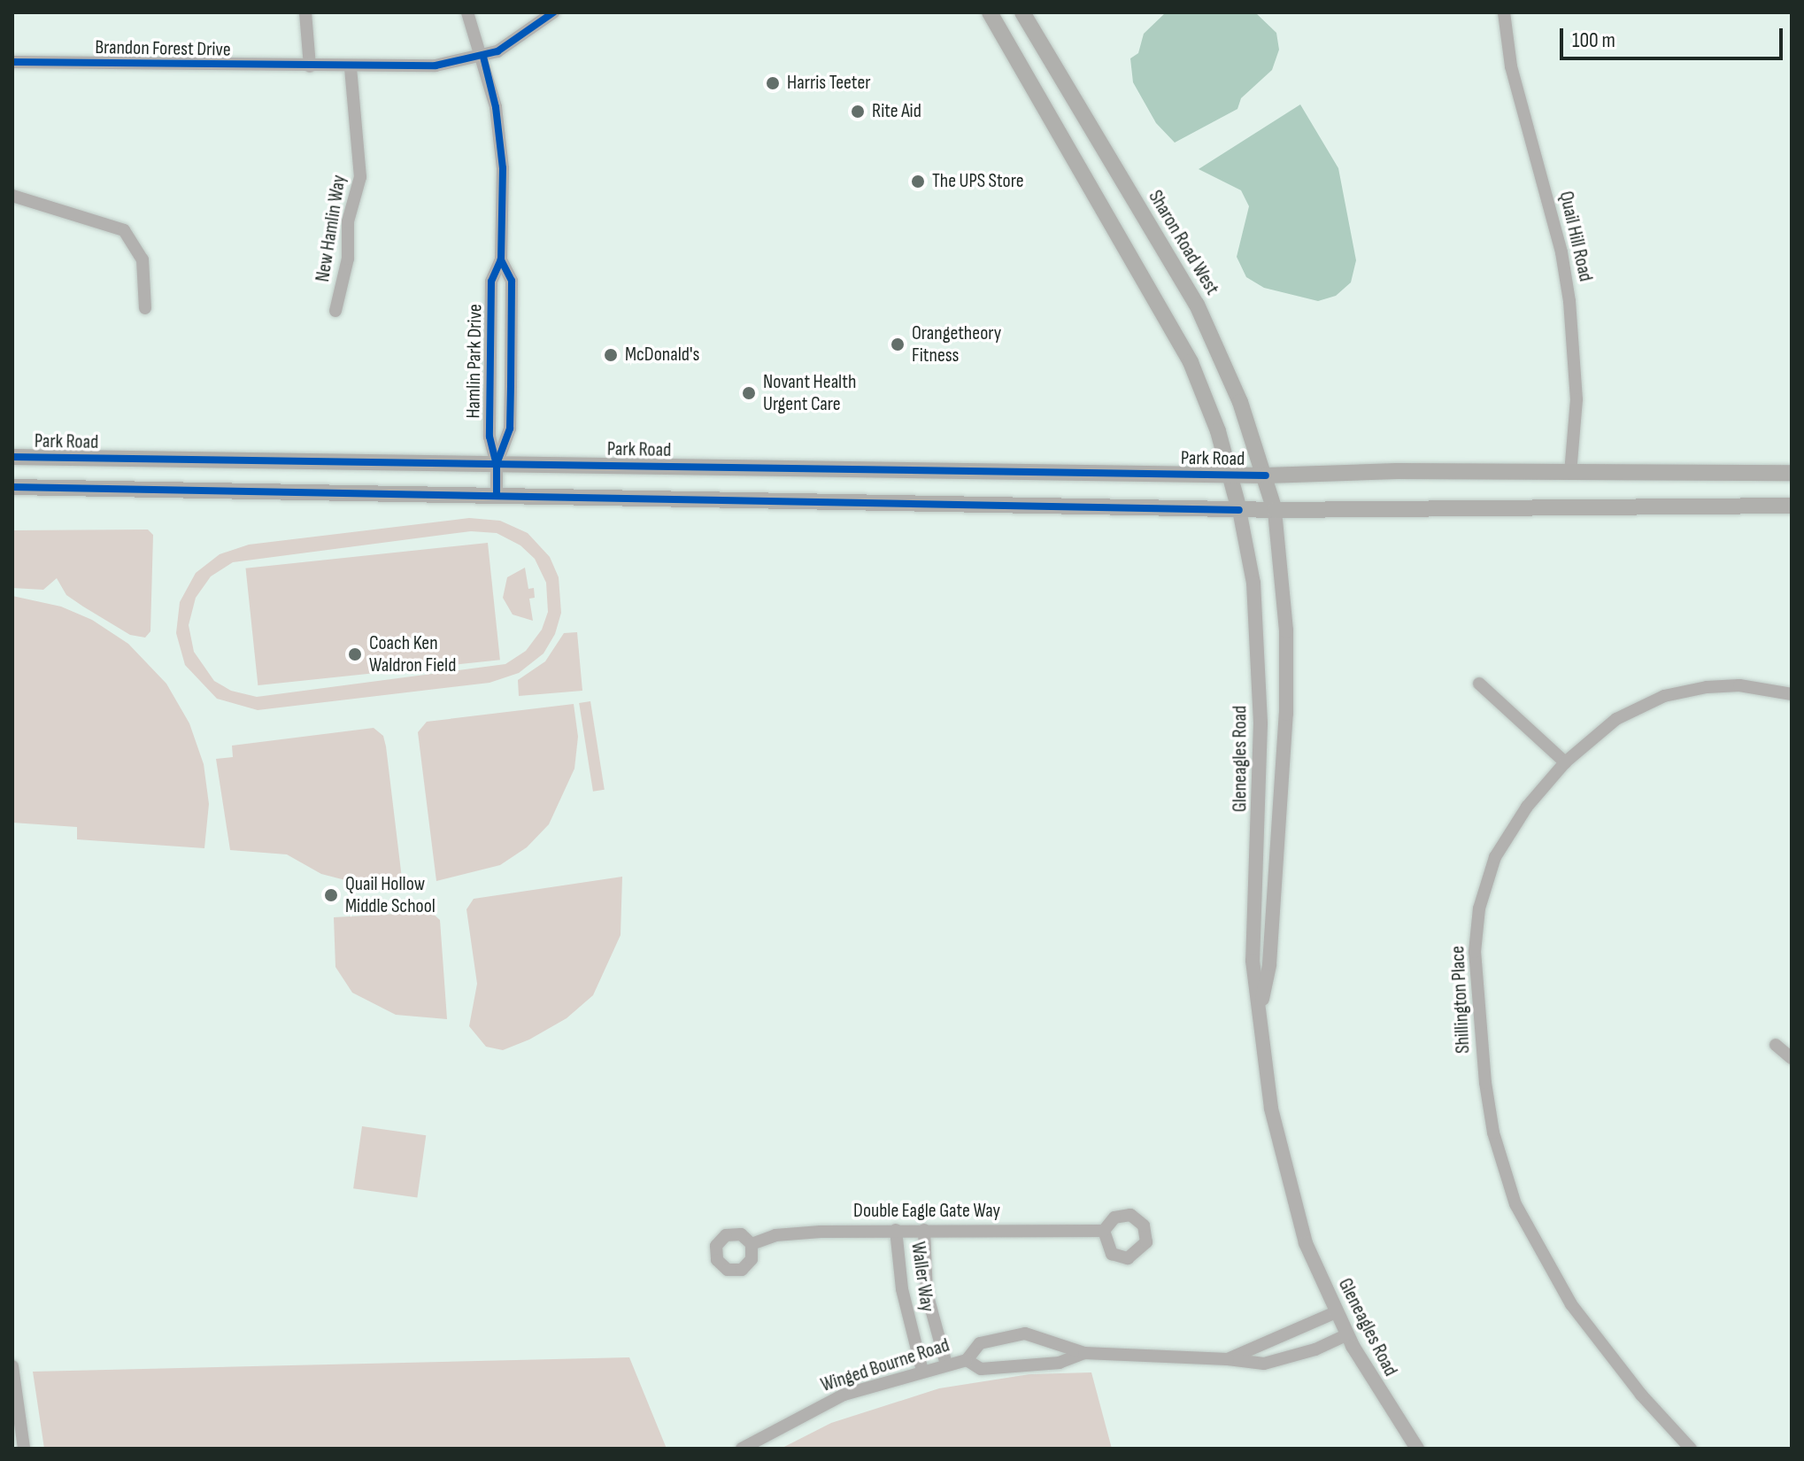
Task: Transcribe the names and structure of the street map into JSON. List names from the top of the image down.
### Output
{
  "streets": {
    "main road": ["Sharon Road West", "Park Road"],
    "street": [
      "Brandon Forest Drive",
      "New Hamlin Way",
      "Quail Hill Road",
      "Hamlin Park Drive",
      "Gleneagles Road",
      "Shillington Place",
      "Double Eagle Gate Way",
      "Waller Way",
      "Winged Bourne Road"
    ]
  },
  "crossings": [
    ["Brandon Forest Drive", "New Hamlin Way"],
    ["Brandon Forest Drive", "Hamlin Park Drive"],
    ["Quail Hill Road", "Park Road"],
    ["Sharon Road West", "Park Road"],
    ["Sharon Road West", "Gleneagles Road"],
    ["Hamlin Park Drive", "Park Road"],
    ["Gleneagles Road", "Winged Bourne Road"],
    ["Double Eagle Gate Way", "Waller Way"],
    ["Waller Way", "Winged Bourne Road"]
  ],
  "places": [
    "Harris Teeter",
    "Rite Aid",
    "The UPS Store",
    "Orangetheory Fitness",
    "McDonald's",
    "Novant Health Urgent Care",
    "Coach Ken Waldron Field",
    "Quail Hollow Middle School"
  ],
  "scale_bar": "100 m"
}
